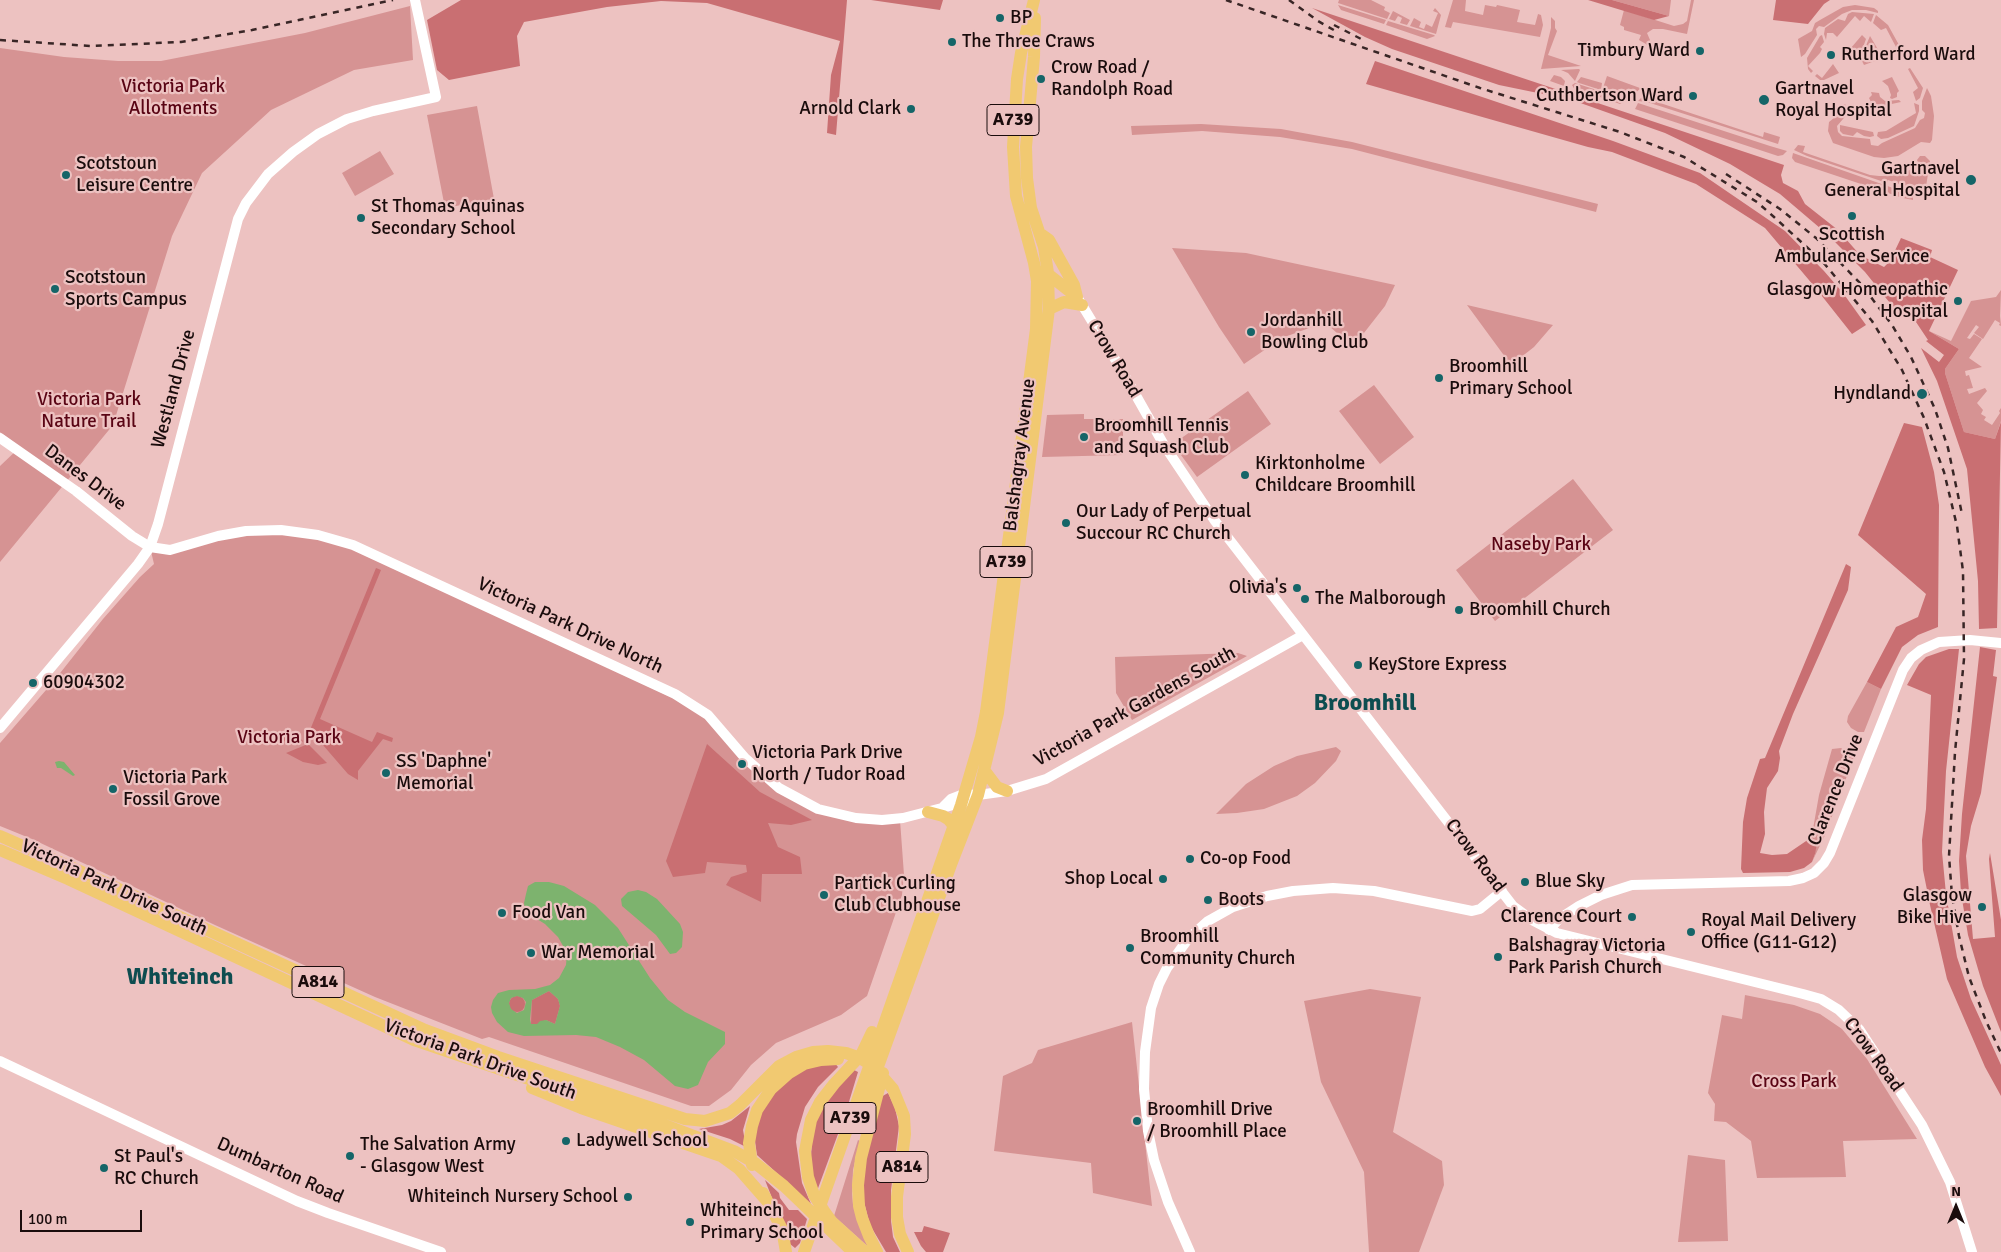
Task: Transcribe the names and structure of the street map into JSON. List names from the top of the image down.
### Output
{
  "streets": {
    "main road": [
      "A739",
      "Balshagray Avenue",
      "Victoria Park Drive South",
      "A814"
    ],
    "street": [
      "Crow Road",
      "Westland Drive",
      "Danes Drive",
      "Victoria Park Drive North",
      "Victoria Park Gardens South",
      "Clarence Drive",
      "Dumbarton Road"
    ]
  },
  "crossings": [
    ["A739", "Balshagray Avenue"],
    ["A739", "Victoria Park Drive North"],
    ["A739", "Victoria Park Gardens South"],
    ["Crow Road", "Victoria Park Gardens South"],
    ["Crow Road", "Clarence Drive"],
    ["Westland Drive", "Danes Drive"],
    ["Westland Drive", "Victoria Park Drive North"],
    ["Balshagray Avenue", "Victoria Park Drive North"],
    ["Danes Drive", "Victoria Park Drive North"],
    ["Victoria Park Drive South", "A814"]
  ],
  "districts": ["Broomhill", "Whiteinch"],
  "parks": [
    "Victoria Park Allotments",
    "Victoria Park Nature Trail",
    "Naseby Park",
    "Victoria Park",
    "Cross Park"
  ],
  "places": [
    "BP",
    "The Three Craws",
    "Timbury Ward",
    "Rutherford Ward",
    "Crow Road / Randolph Road",
    "Cuthbertson Ward",
    "Gartnavel Royal Hospital",
    "Arnold Clark",
    "Scotstoun Leisure Centre",
    "Gartnavel General Hospital",
    "Scottish Ambulance Service",
    "St Thomas Aquinas Secondary School",
    "Scotstoun Sports Campus",
    "Glasgow Homeopathic Hospital",
    "Jordanhill Bowling Club",
    "Broomhill Primary School",
    "Hyndland",
    "Broomhill Tennis and Squash Club",
    "Kirktonholme Childcare Broomhill",
    "Our Lady of Perpetual Succour RC Church",
    "Olivia's",
    "The Malborough",
    "Broomhill Church",
    "KeyStore Express",
    "60904302",
    "Victoria Park Drive North / Tudor Road",
    "SS 'Daphne' Memorial",
    "Victoria Park Fossil Grove",
    "Co-op Food",
    "Shop Local",
    "Blue Sky",
    "Partick Curling Club Clubhouse",
    "Boots",
    "Glasgow Bike Hive",
    "Food Van",
    "Clarence Court",
    "Royal Mail Delivery Office (G11-G12)",
    "Broomhill Community Church",
    "War Memorial",
    "Balshagray Victoria Park Parish Church",
    "Broomhill Drive / Broomhill Place",
    "Ladywell School",
    "The Salvation Army - Glasgow West",
    "St Paul's RC Church",
    "Whiteinch Nursery School",
    "Whiteinch Primary School"
  ],
  "scale_bar": "100 m",
  "north": "top"
}
